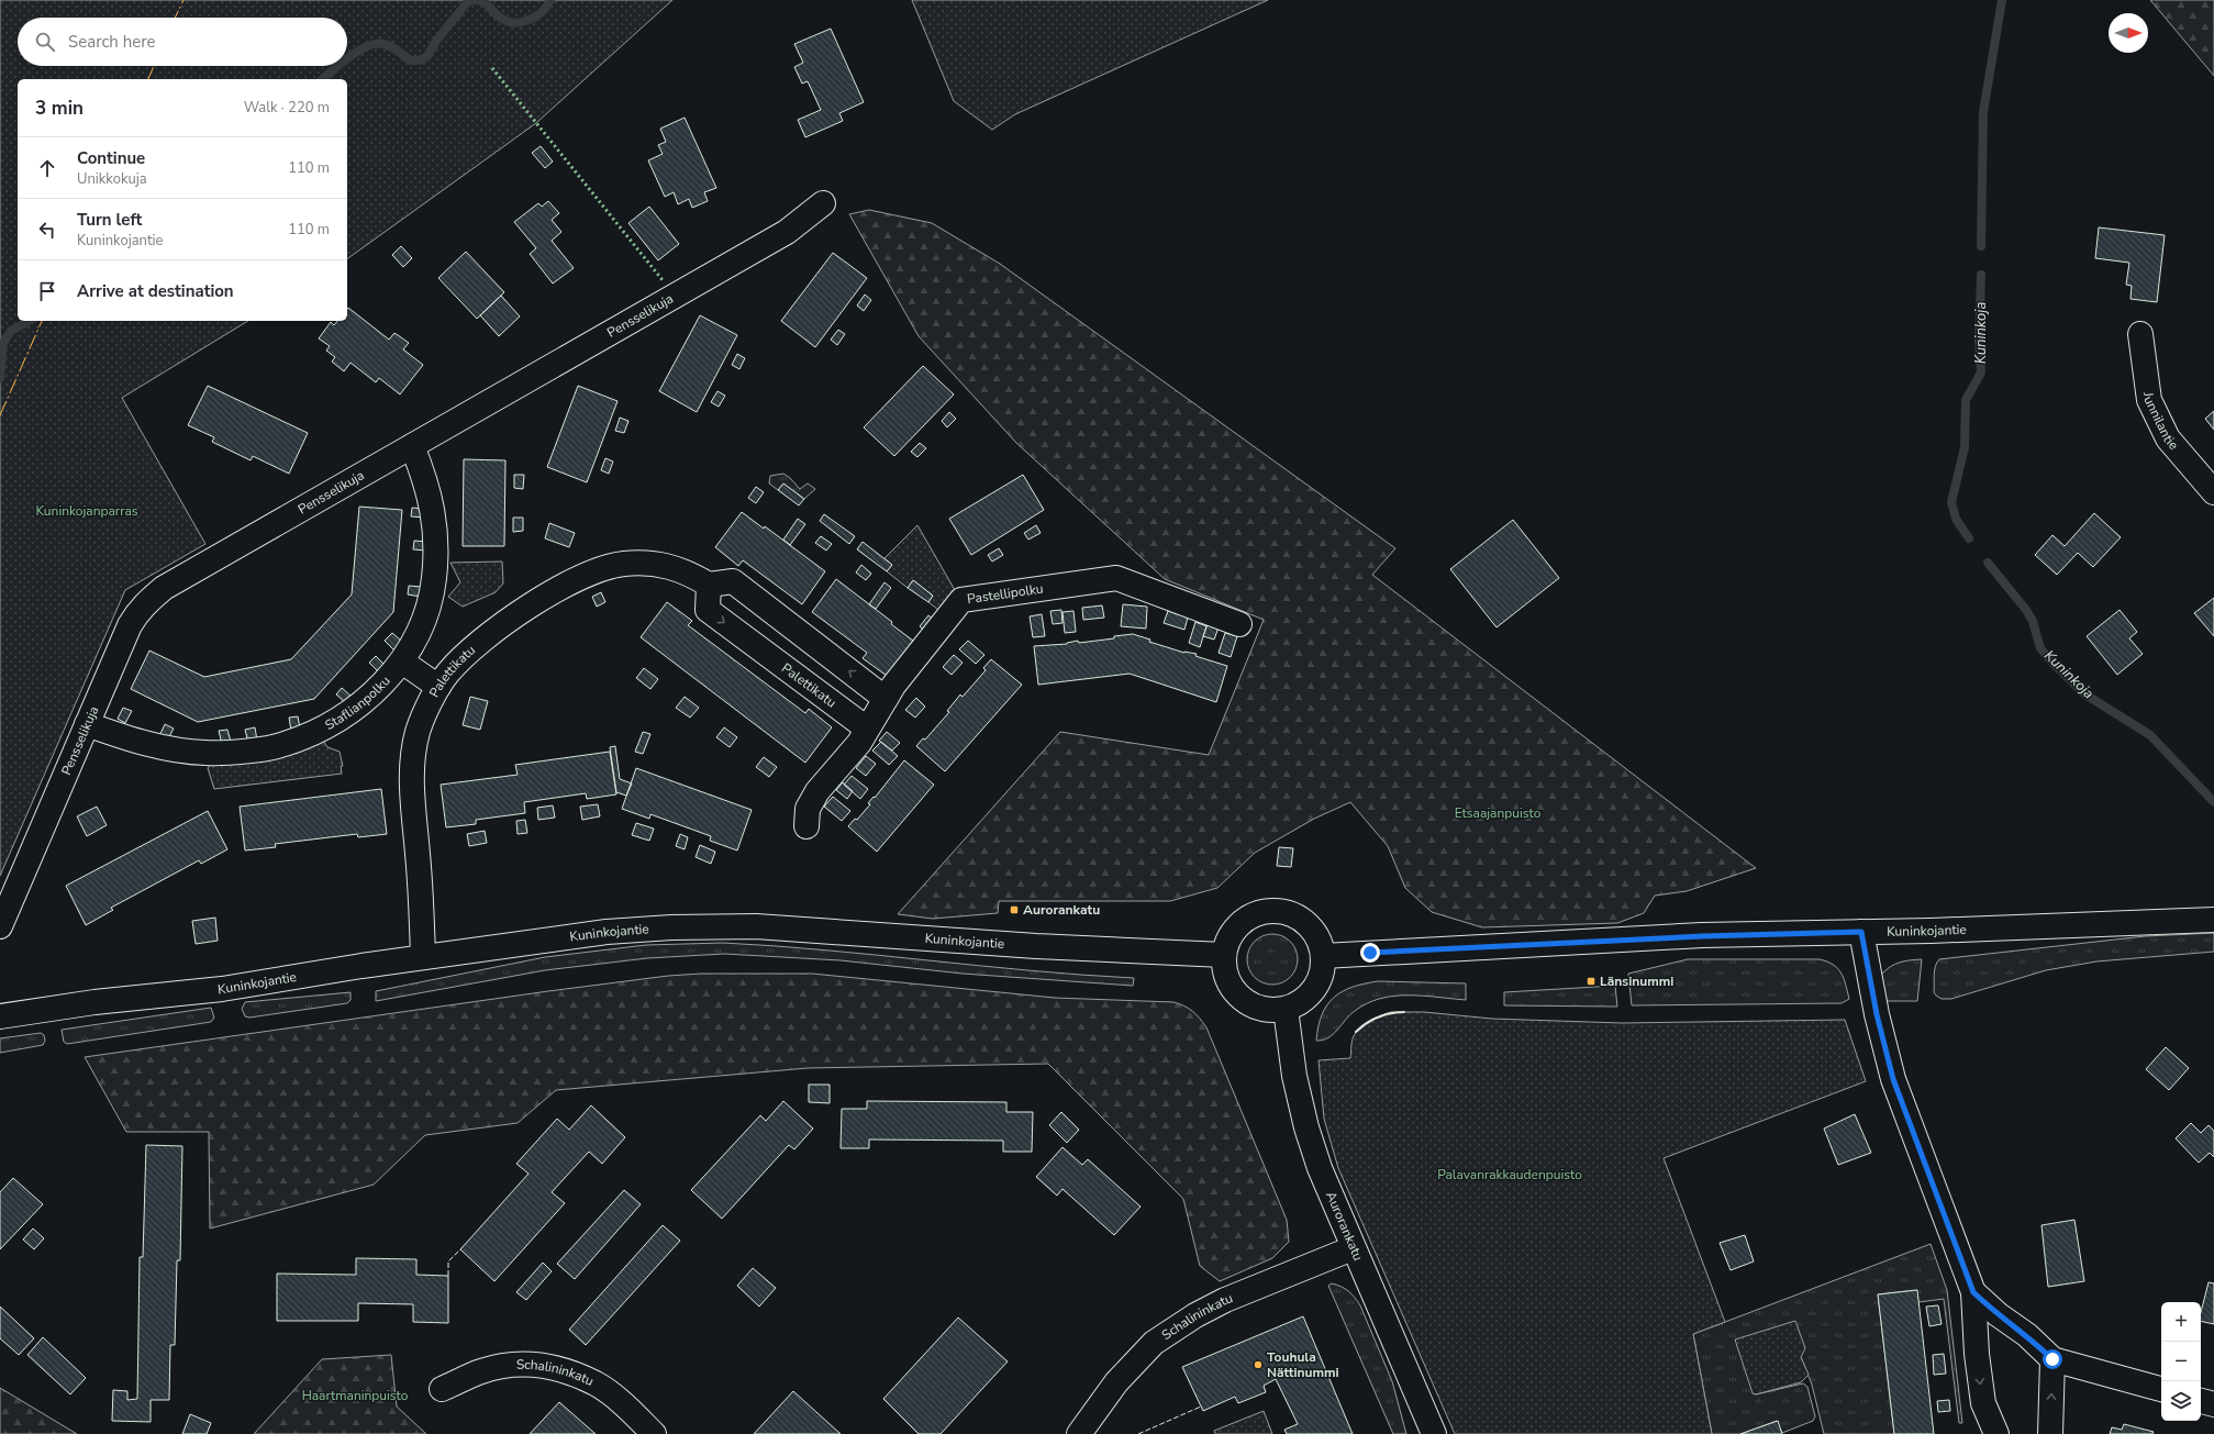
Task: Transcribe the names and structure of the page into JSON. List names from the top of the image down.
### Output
{
  "streets": {
    "street": [
      "Pensselikuja",
      "Junnilantie",
      "Pastellipolku",
      "Palettikatu",
      "Staflianpolku",
      "Kuninkojantie",
      "Aurorankatu",
      "Schalininkatu"
    ]
  },
  "crossings": [
    ["Pensselikuja", "Staflianpolku"],
    ["Pastellipolku", "Palettikatu"],
    ["Palettikatu", "Kuninkojantie"],
    ["Kuninkojantie", "Aurorankatu"],
    ["Aurorankatu", "Schalininkatu"]
  ],
  "water": ["Kuninkoja"],
  "parks": [
    "Kuninkojanparras",
    "Etsaajanpuisto",
    "Palavanrakkaudenpuisto",
    "Haartmaninpuisto"
  ],
  "places": {
    "transit": ["Aurorankatu", "Länsinummi"],
    "other": ["Touhula Nättinummi"]
  },
  "north": "right",
  "page": {
    "search": "Search here",
    "heading": ["3 min", "Walk · 220 m"],
    "list": [
      ["Continue", "Unikkokuja", "110 m"],
      ["Turn left", "Kuninkojantie", "110 m"],
      "Arrive at destination"
    ],
    "map_buttons": ["+", "−"]
  }
}
